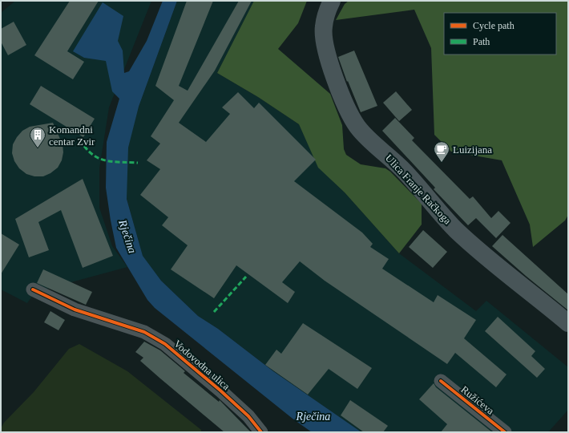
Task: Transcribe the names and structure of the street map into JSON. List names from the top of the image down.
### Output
{
  "streets": {
    "main road": ["Ulica Franje Račkoga"],
    "street": ["Vodovodna ulica", "Ružićeva"]
  },
  "water": ["Rječina"],
  "places": {
    "building": ["Komandni centar Zvir"],
    "cafe": ["Luizijana"]
  },
  "legend": ["Cycle path", "Path"]
}
